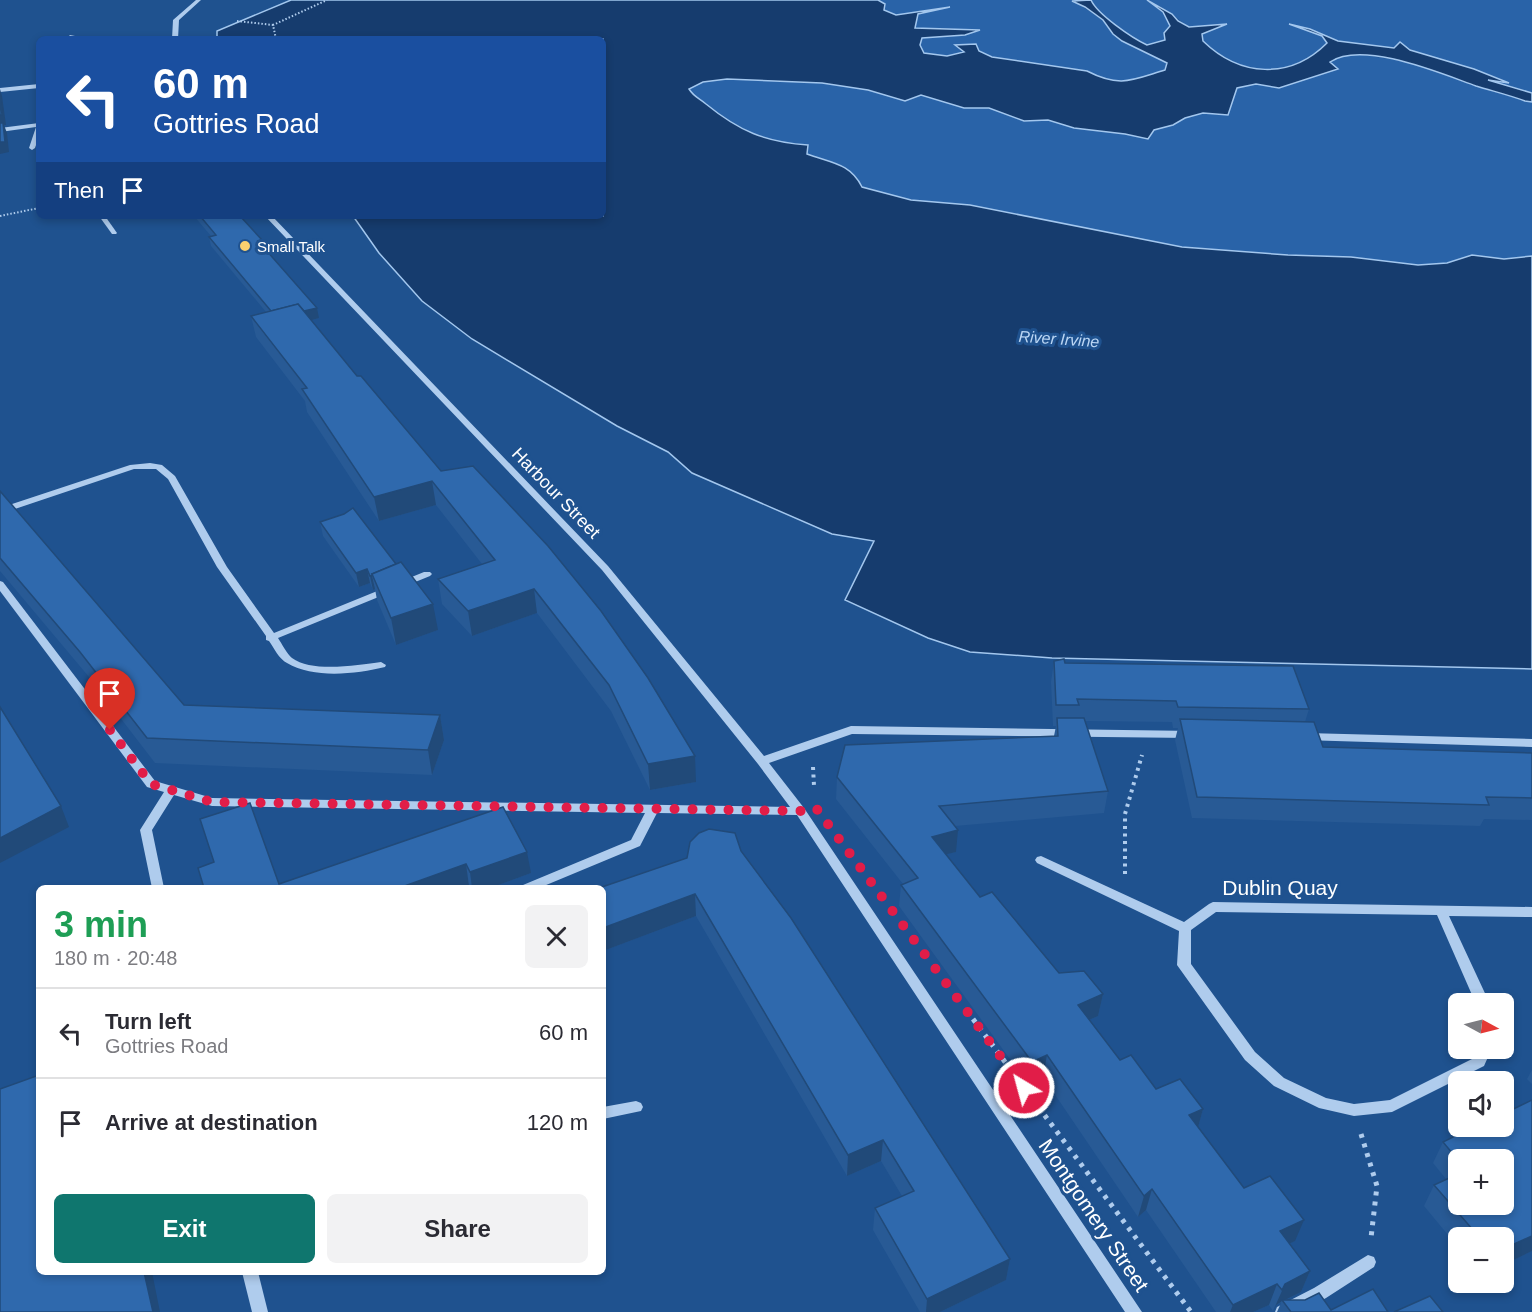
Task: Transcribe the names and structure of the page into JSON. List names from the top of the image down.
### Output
{
  "streets": {
    "street": ["Harbour Street", "Dublin Quay", "Montgomery Street"]
  },
  "crossings": [
    ["Harbour Street", "Montgomery Street"]
  ],
  "water": ["River Irvine"],
  "places": ["Small Talk"],
  "north": "right",
  "page": {
    "turn": ["60 m", "Gottries Road"],
    "then": "Then",
    "heading": ["3 min", "180 m · 20:48"],
    "list": [
      {
        "name": "Turn left",
        "note": "Gottries Road",
        "value": "60 m"
      },
      {
        "name": "Arrive at destination",
        "value": "120 m"
      }
    ],
    "map_buttons": ["+", "−"],
    "buttons": ["Exit", "Share"]
  }
}
